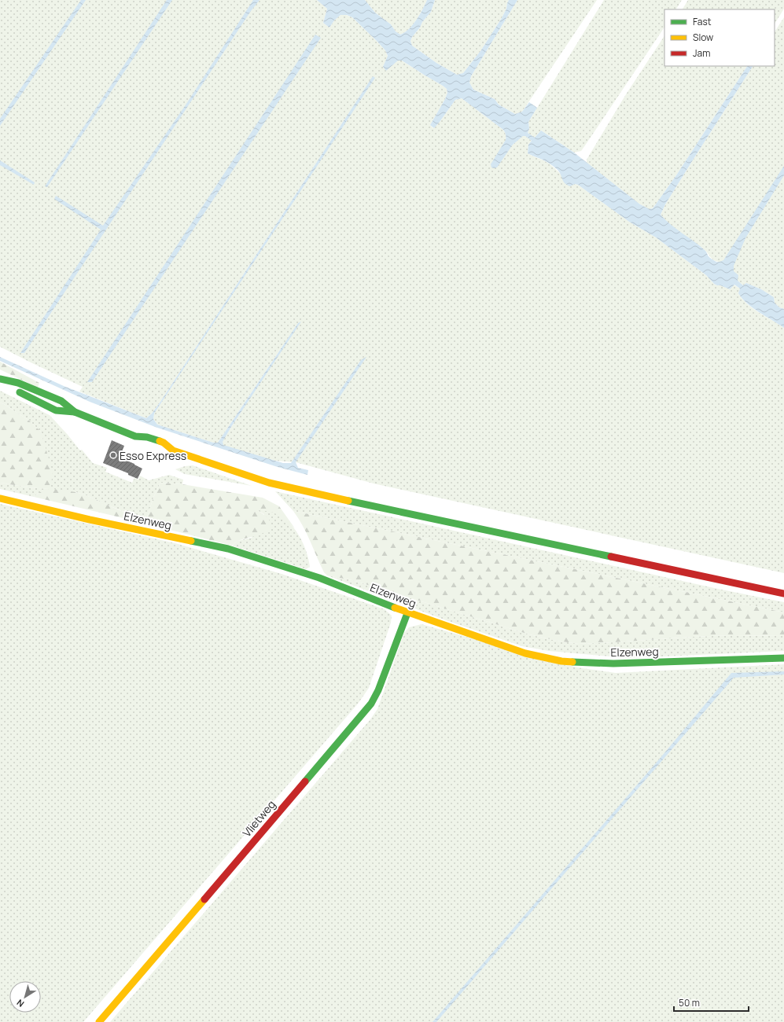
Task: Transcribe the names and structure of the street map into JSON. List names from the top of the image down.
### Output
{
  "streets": {
    "street": ["Elzenweg", "Vlietweg"]
  },
  "crossings": [
    ["Elzenweg", "Vlietweg"]
  ],
  "places": ["Esso Express"],
  "legend": ["Fast", "Slow", "Jam"],
  "scale_bar": "50 m",
  "north": "bottom left"
}
